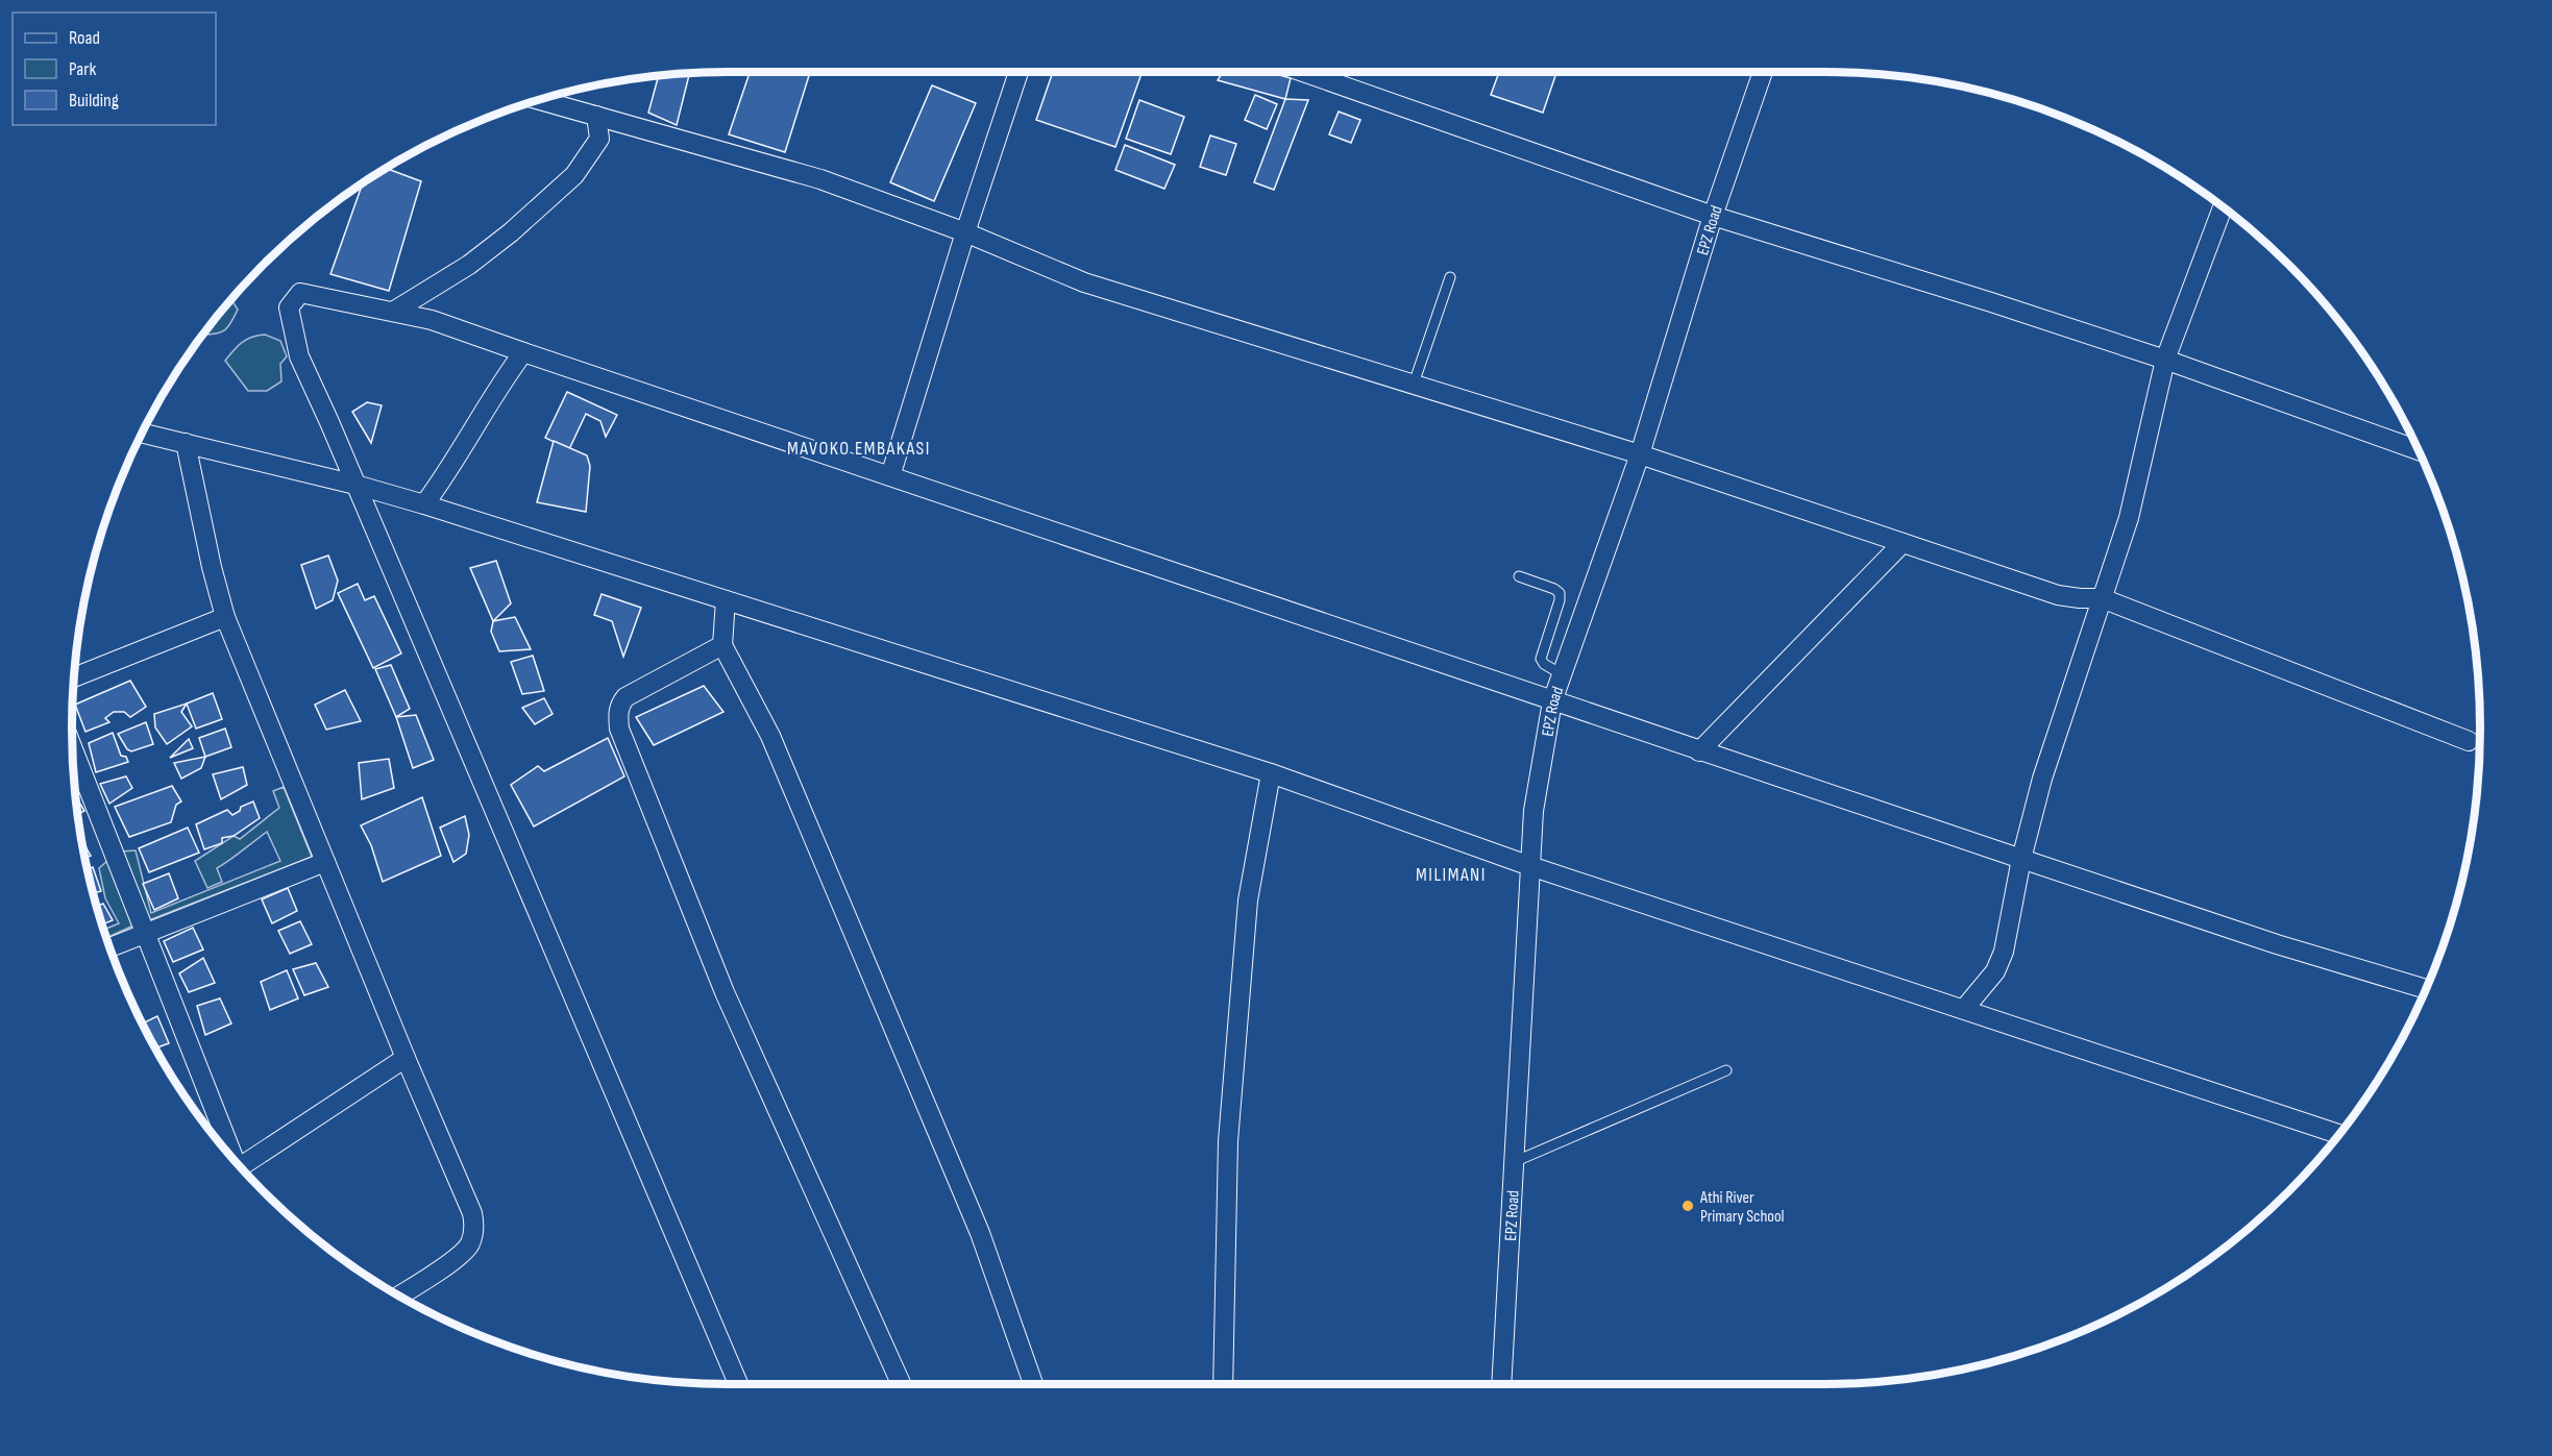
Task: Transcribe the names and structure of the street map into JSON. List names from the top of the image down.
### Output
{
  "streets": {
    "street": ["EPZ Road"]
  },
  "districts": ["MAVOKO EMBAKASI", "MILIMANI"],
  "places": ["Athi River Primary School"],
  "legend": ["Road", "Park", "Building"]
}
